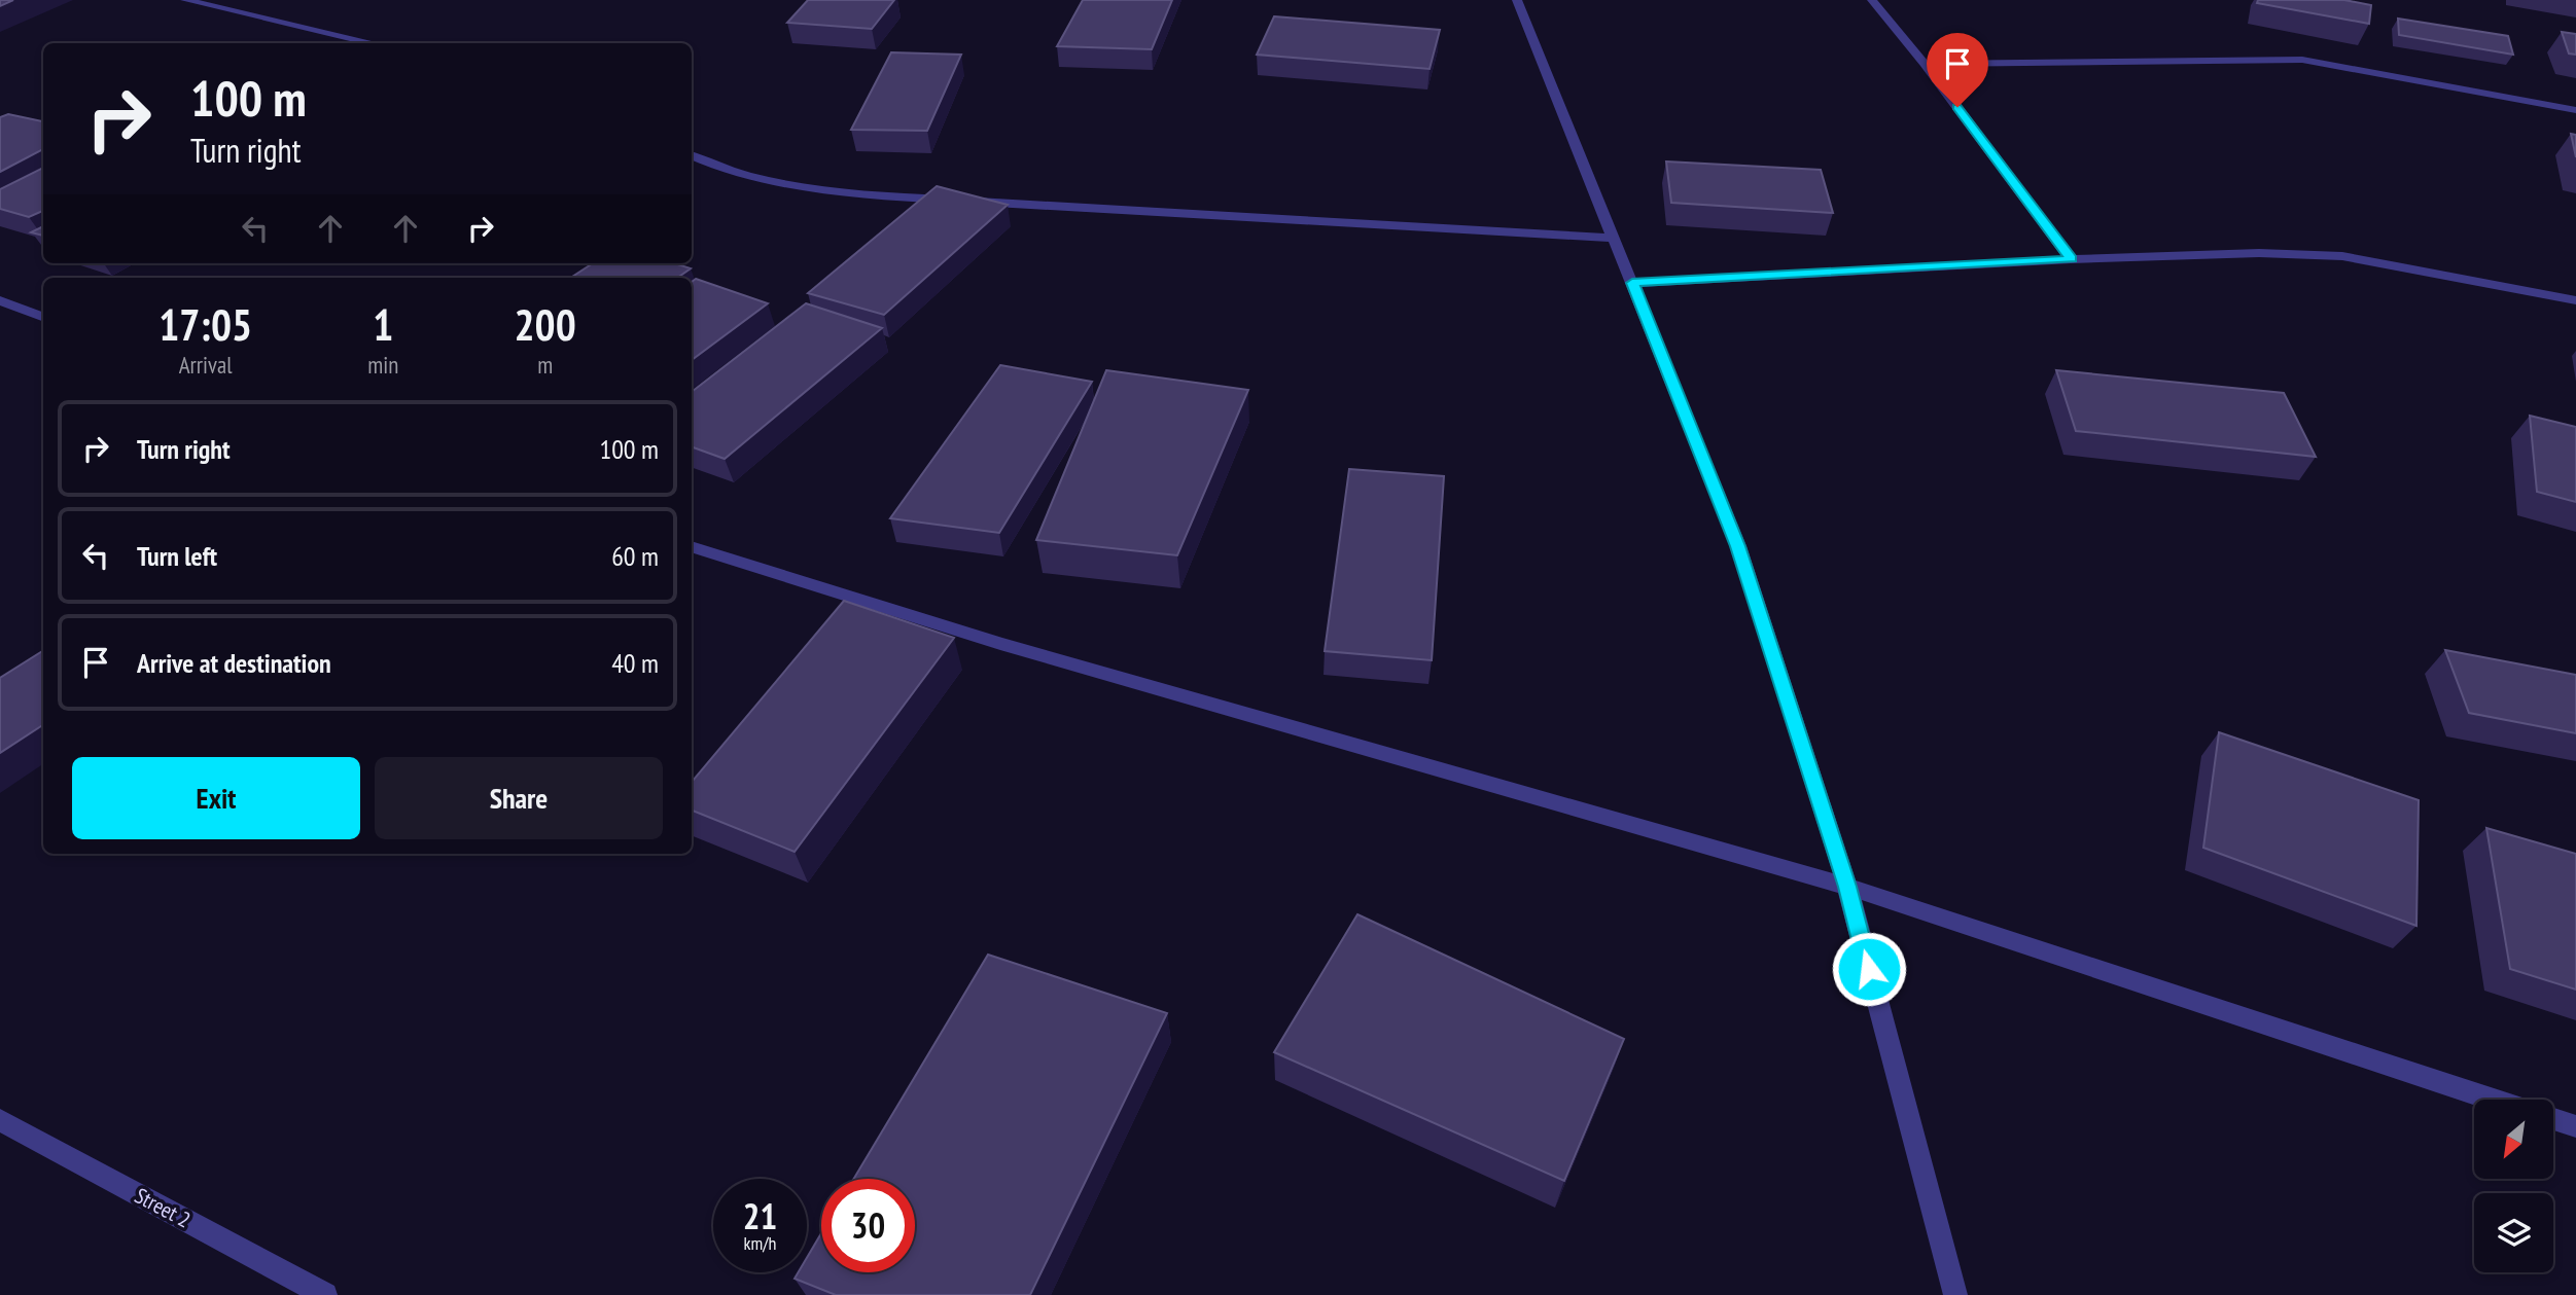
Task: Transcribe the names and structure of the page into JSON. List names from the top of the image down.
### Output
{
  "streets": {
    "street": ["Street 2"]
  },
  "north": "bottom left",
  "page": {
    "turn": ["100 m", "Turn right"],
    "eta": [
      "17:05",
      "Arrival",
      "1",
      "min",
      "200",
      "m"
    ],
    "list": [
      {
        "name": "Turn right",
        "value": "100 m"
      },
      {
        "name": "Turn left",
        "value": "60 m"
      },
      {
        "name": "Arrive at destination",
        "value": "40 m"
      }
    ],
    "buttons": ["Exit", "Share"],
    "speed": "21 km/h",
    "limit": "30"
  }
}
